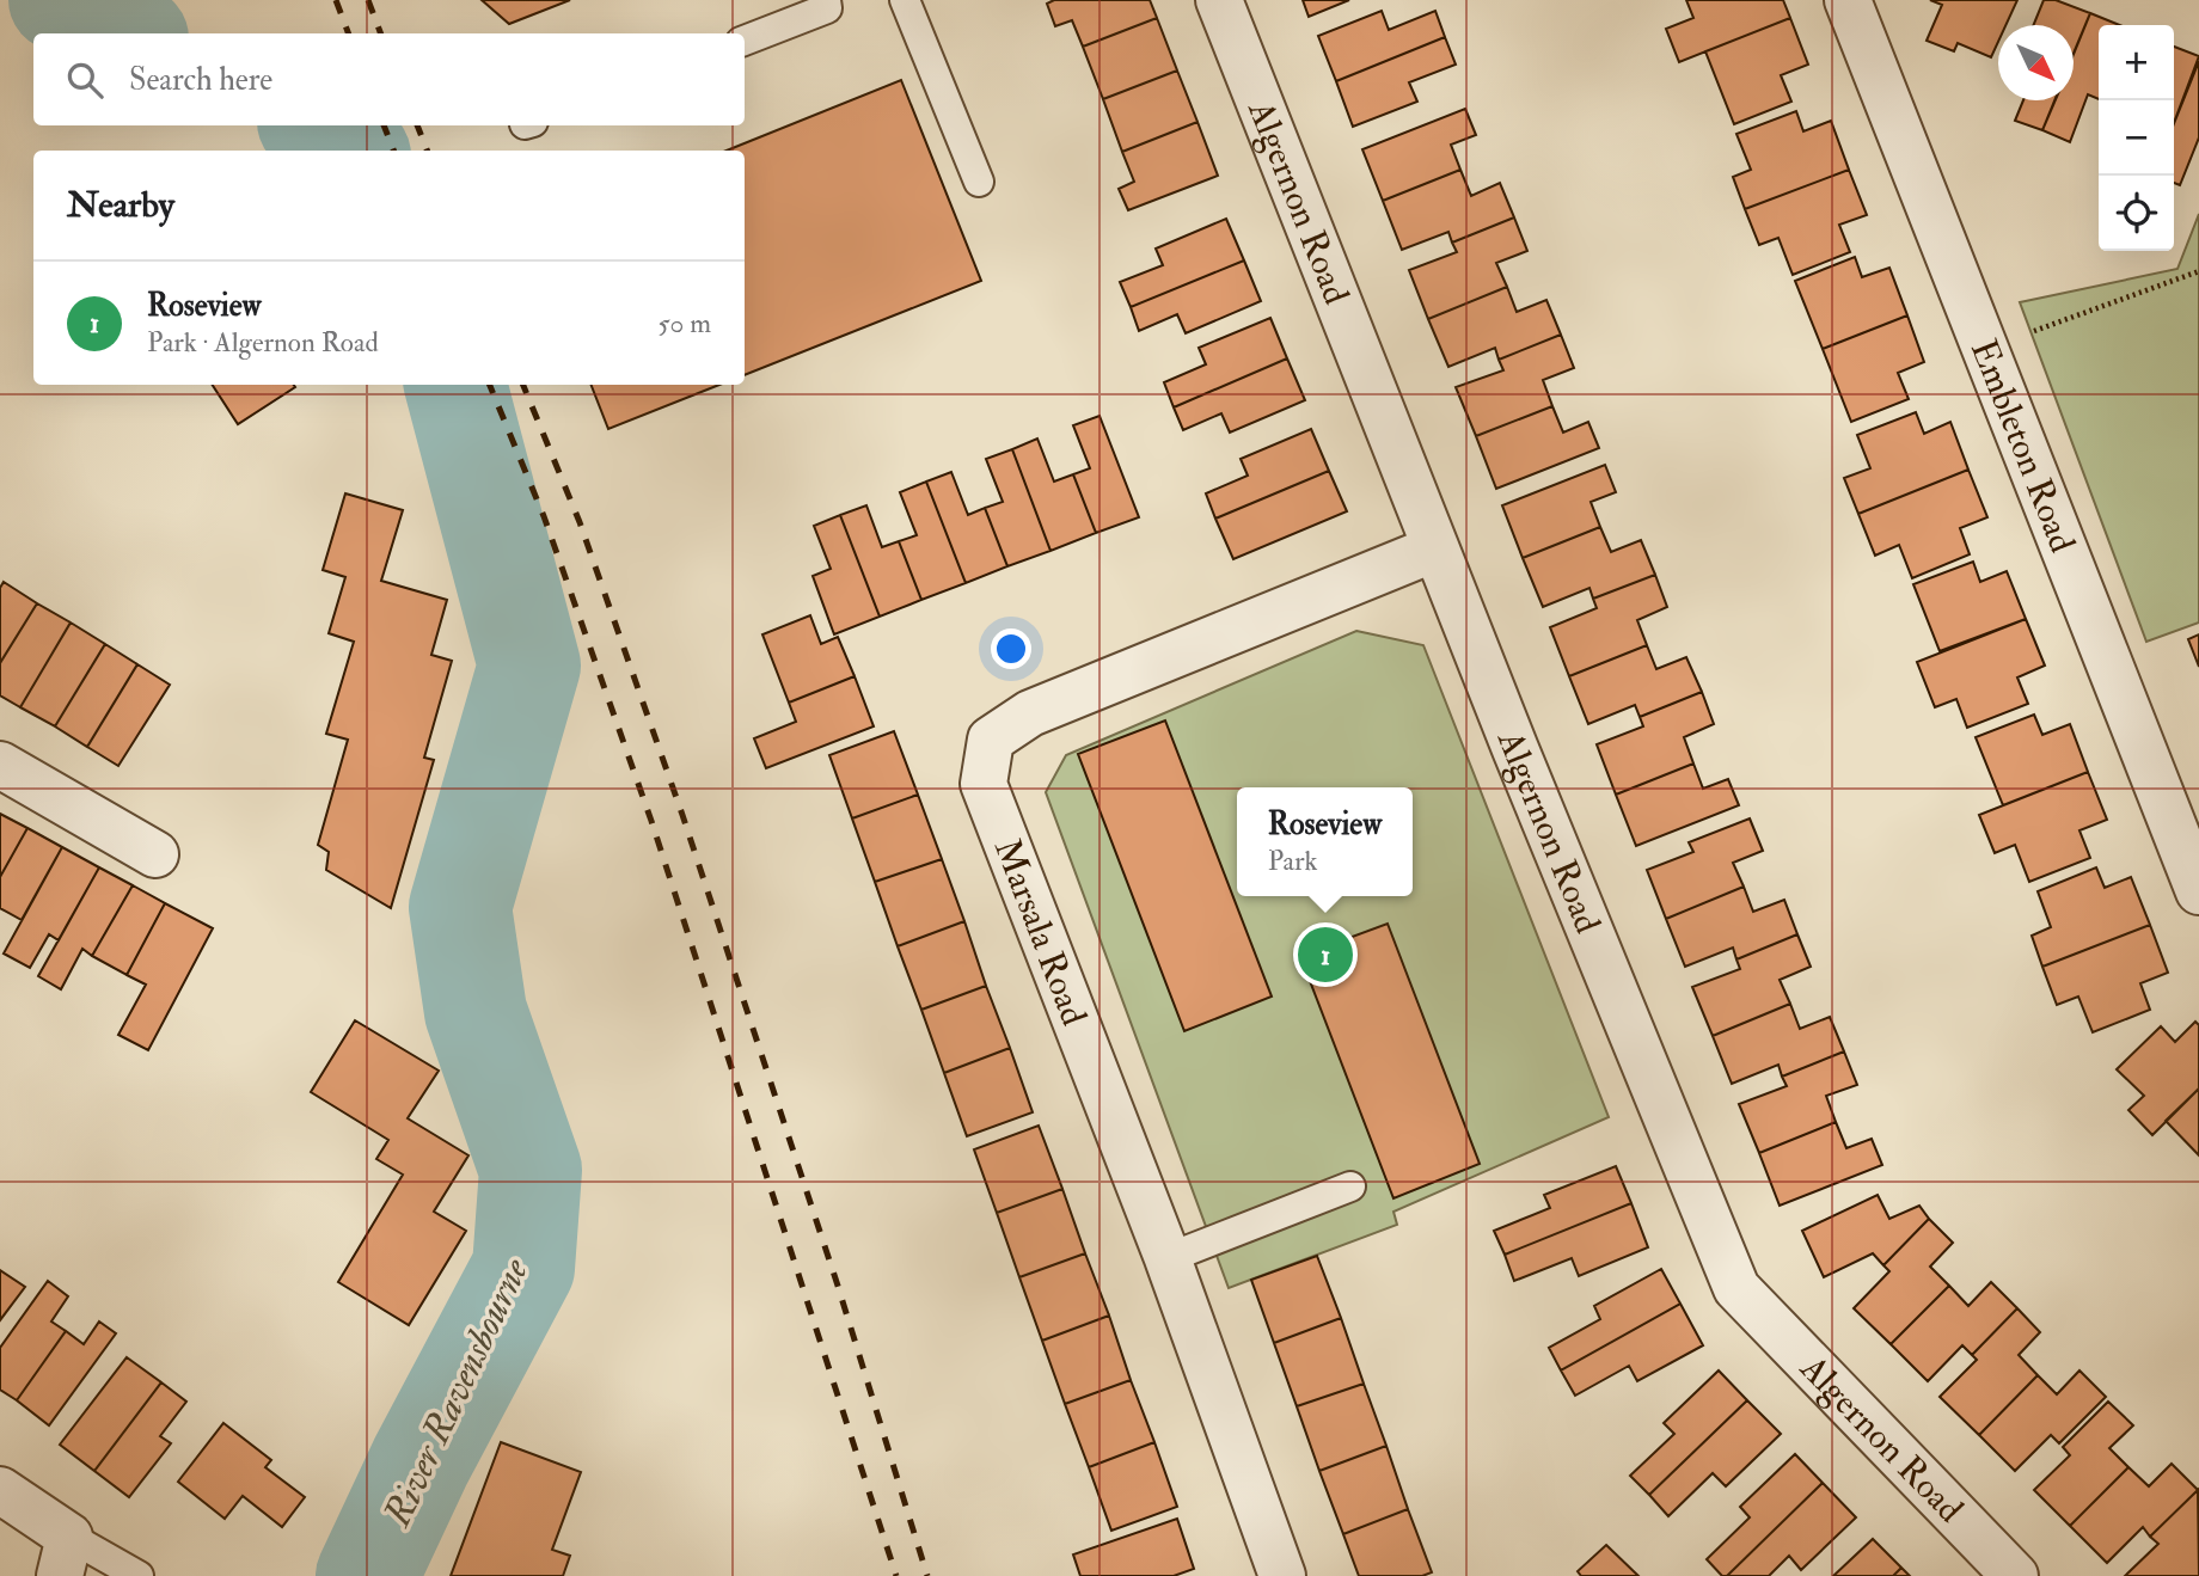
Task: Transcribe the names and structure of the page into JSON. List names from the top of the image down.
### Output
{
  "streets": {
    "street": ["Algernon Road", "Embleton Road", "Marsala Road"]
  },
  "crossings": [
    ["Algernon Road", "Marsala Road"]
  ],
  "water": ["River Ravensbourne"],
  "north": "bottom right",
  "page": {
    "map_buttons": ["+", "−"],
    "search": "Search here",
    "heading": "Nearby",
    "list": [
      {
        "mark": "1",
        "name": "Roseview",
        "note": "Park · Algernon Road",
        "value": "50 m"
      }
    ],
    "popup": ["Roseview", "Park"],
    "pins": "1"
  }
}
